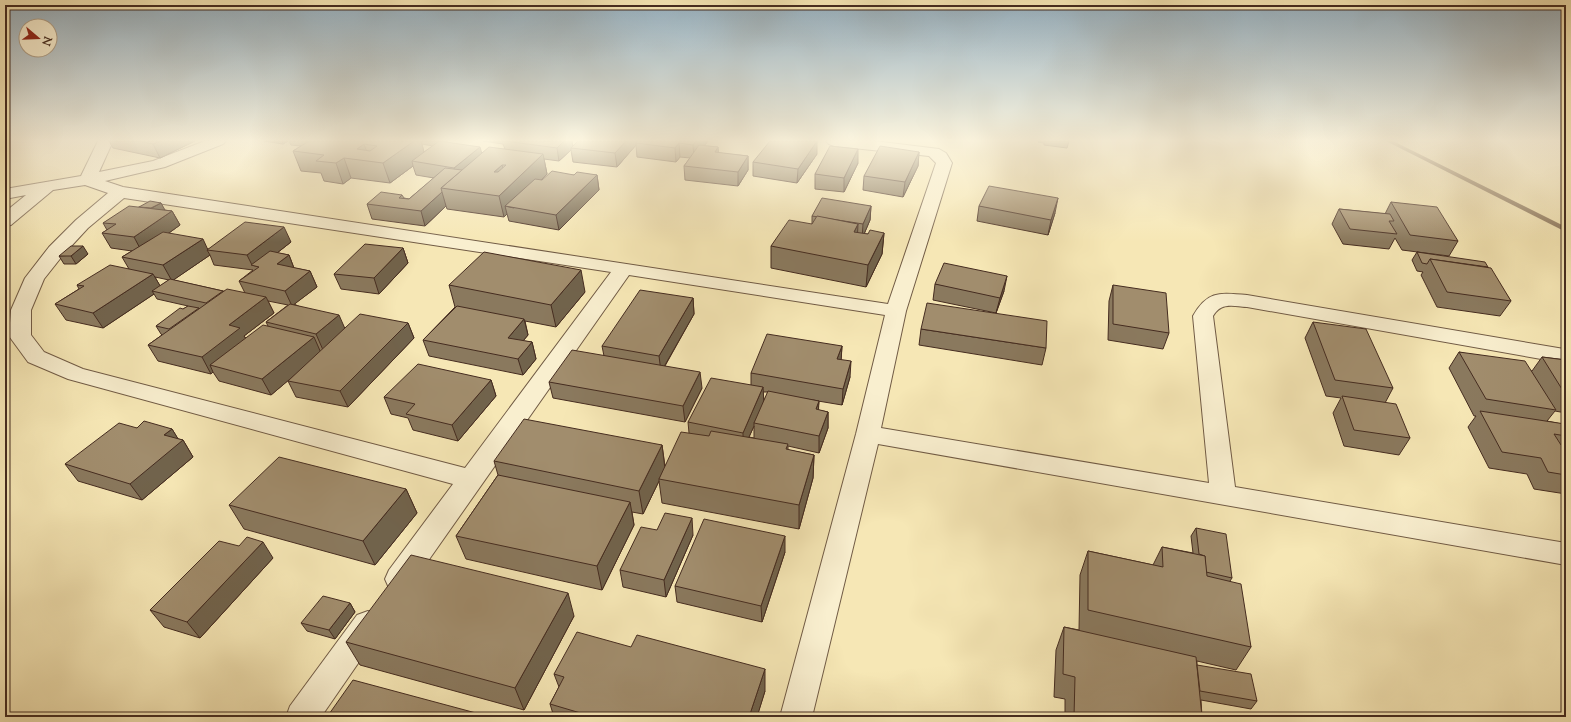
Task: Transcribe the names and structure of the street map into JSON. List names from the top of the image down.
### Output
{
  "north": "right"
}
